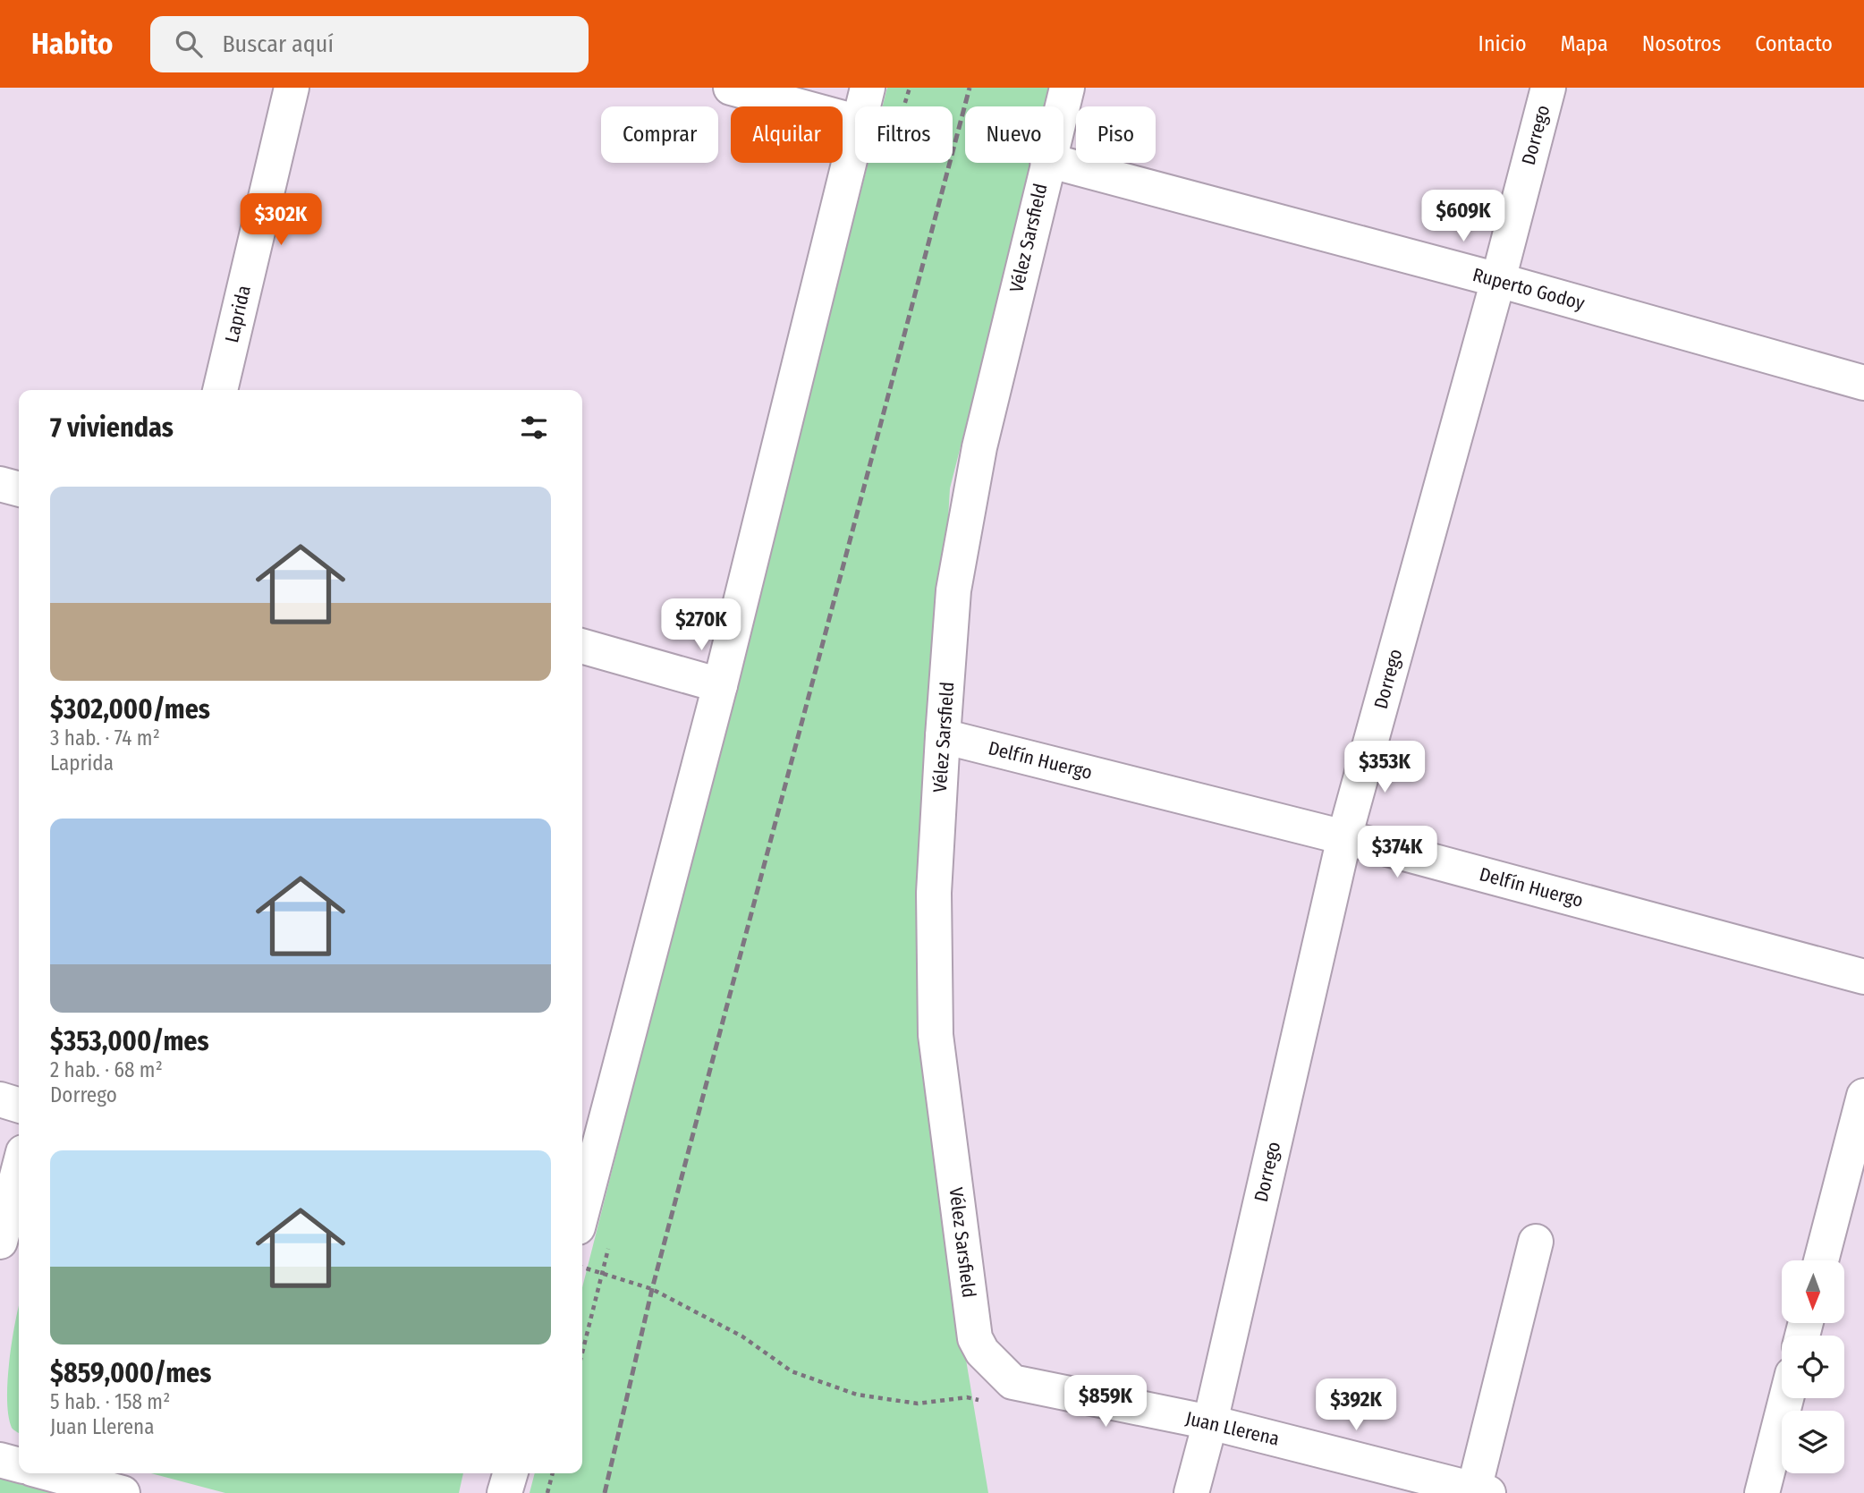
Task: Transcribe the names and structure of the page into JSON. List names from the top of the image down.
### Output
{
  "streets": {
    "street": [
      "Dorrego",
      "Vélez Sarsfield",
      "Ruperto Godoy",
      "Laprida",
      "Delfín Huergo",
      "Juan Llerena"
    ]
  },
  "crossings": [
    ["Dorrego", "Ruperto Godoy"],
    ["Dorrego", "Delfín Huergo"],
    ["Dorrego", "Juan Llerena"],
    ["Vélez Sarsfield", "Delfín Huergo"],
    ["Vélez Sarsfield", "Juan Llerena"]
  ],
  "north": "bottom",
  "page": {
    "header": "Habito",
    "search": "Buscar aquí",
    "nav": [
      "Inicio",
      "Mapa",
      "Nosotros",
      "Contacto"
    ],
    "chip": [
      "Comprar",
      "Alquilar",
      "Filtros",
      "Nuevo",
      "Piso"
    ],
    "price": [
      "$609K",
      "$302K",
      "$270K",
      "$353K",
      "$374K",
      "$859K",
      "$392K"
    ],
    "heading": "7 viviendas",
    "list": [
      {
        "name": "$302,000/mes",
        "note": "3 hab. · 74 m² · Laprida"
      },
      {
        "name": "$353,000/mes",
        "note": "2 hab. · 68 m² · Dorrego"
      },
      {
        "name": "$859,000/mes",
        "note": "5 hab. · 158 m² · Juan Llerena"
      }
    ]
  }
}
